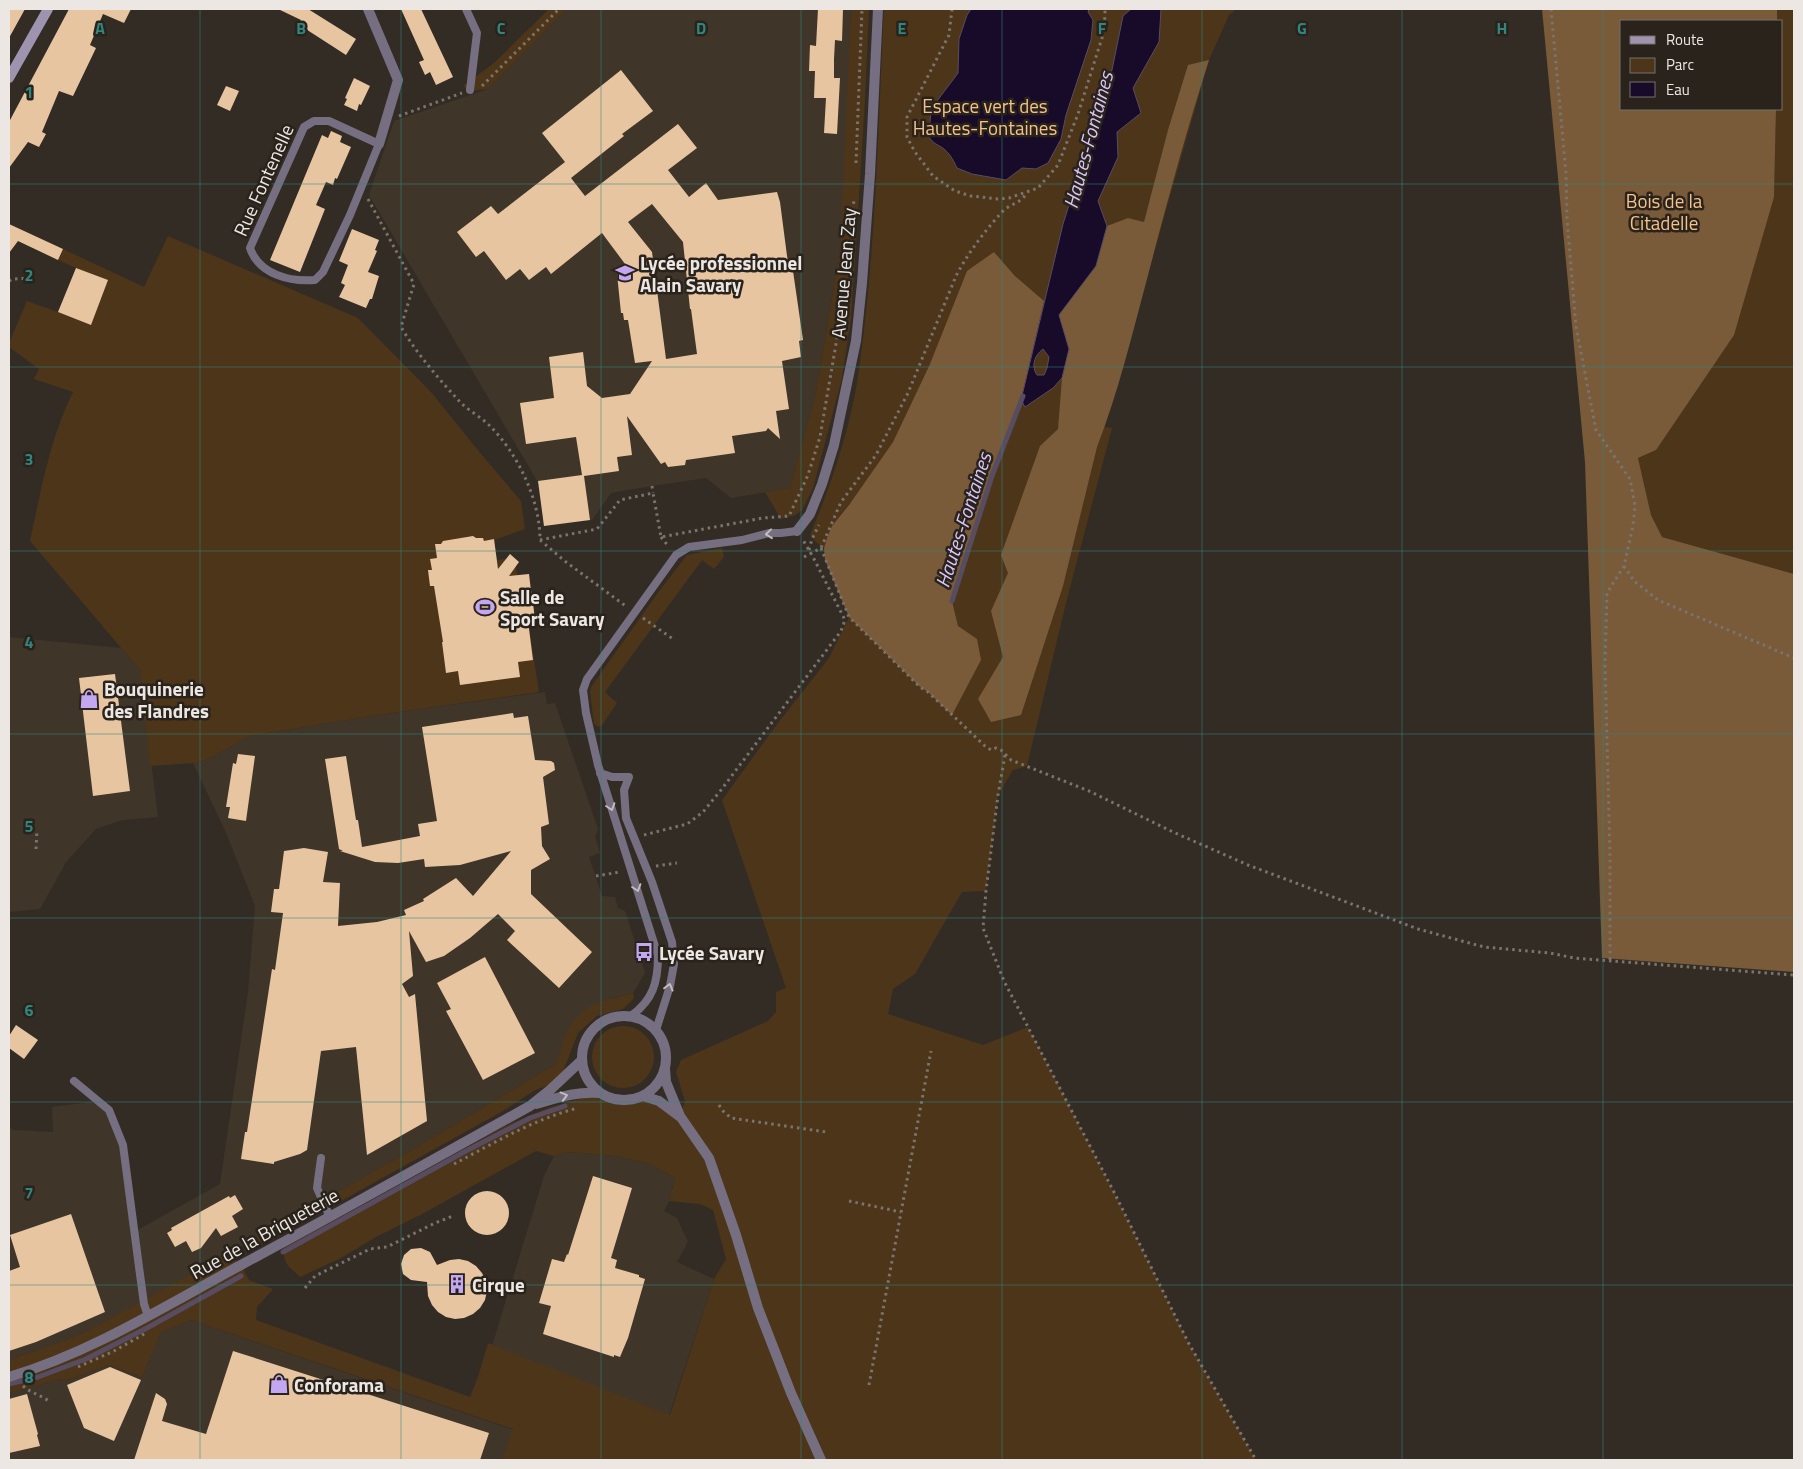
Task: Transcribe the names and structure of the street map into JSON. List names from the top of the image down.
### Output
{
  "streets": {
    "street": ["Rue Fontenelle", "Avenue Jean Zay", "Rue de la Briqueterie"]
  },
  "water": ["Hautes-Fontaines"],
  "parks": ["Espace vert des Hautes-Fontaines", "Bois de la Citadelle"],
  "places": {
    "school or university": ["Lycée professionnel Alain Savary"],
    "sports": ["Salle de Sport Savary"],
    "shop": ["Bouquinerie des Flandres", "Conforama"],
    "bus stop": ["Lycée Savary"],
    "building": ["Cirque"]
  },
  "legend": ["Route", "Parc", "Eau"],
  "grid": {
    "columns": [
      "A",
      "B",
      "C",
      "D",
      "E",
      "F",
      "G",
      "H"
    ],
    "rows": [
      "1",
      "2",
      "3",
      "4",
      "5",
      "6",
      "7",
      "8"
    ]
  }
}
